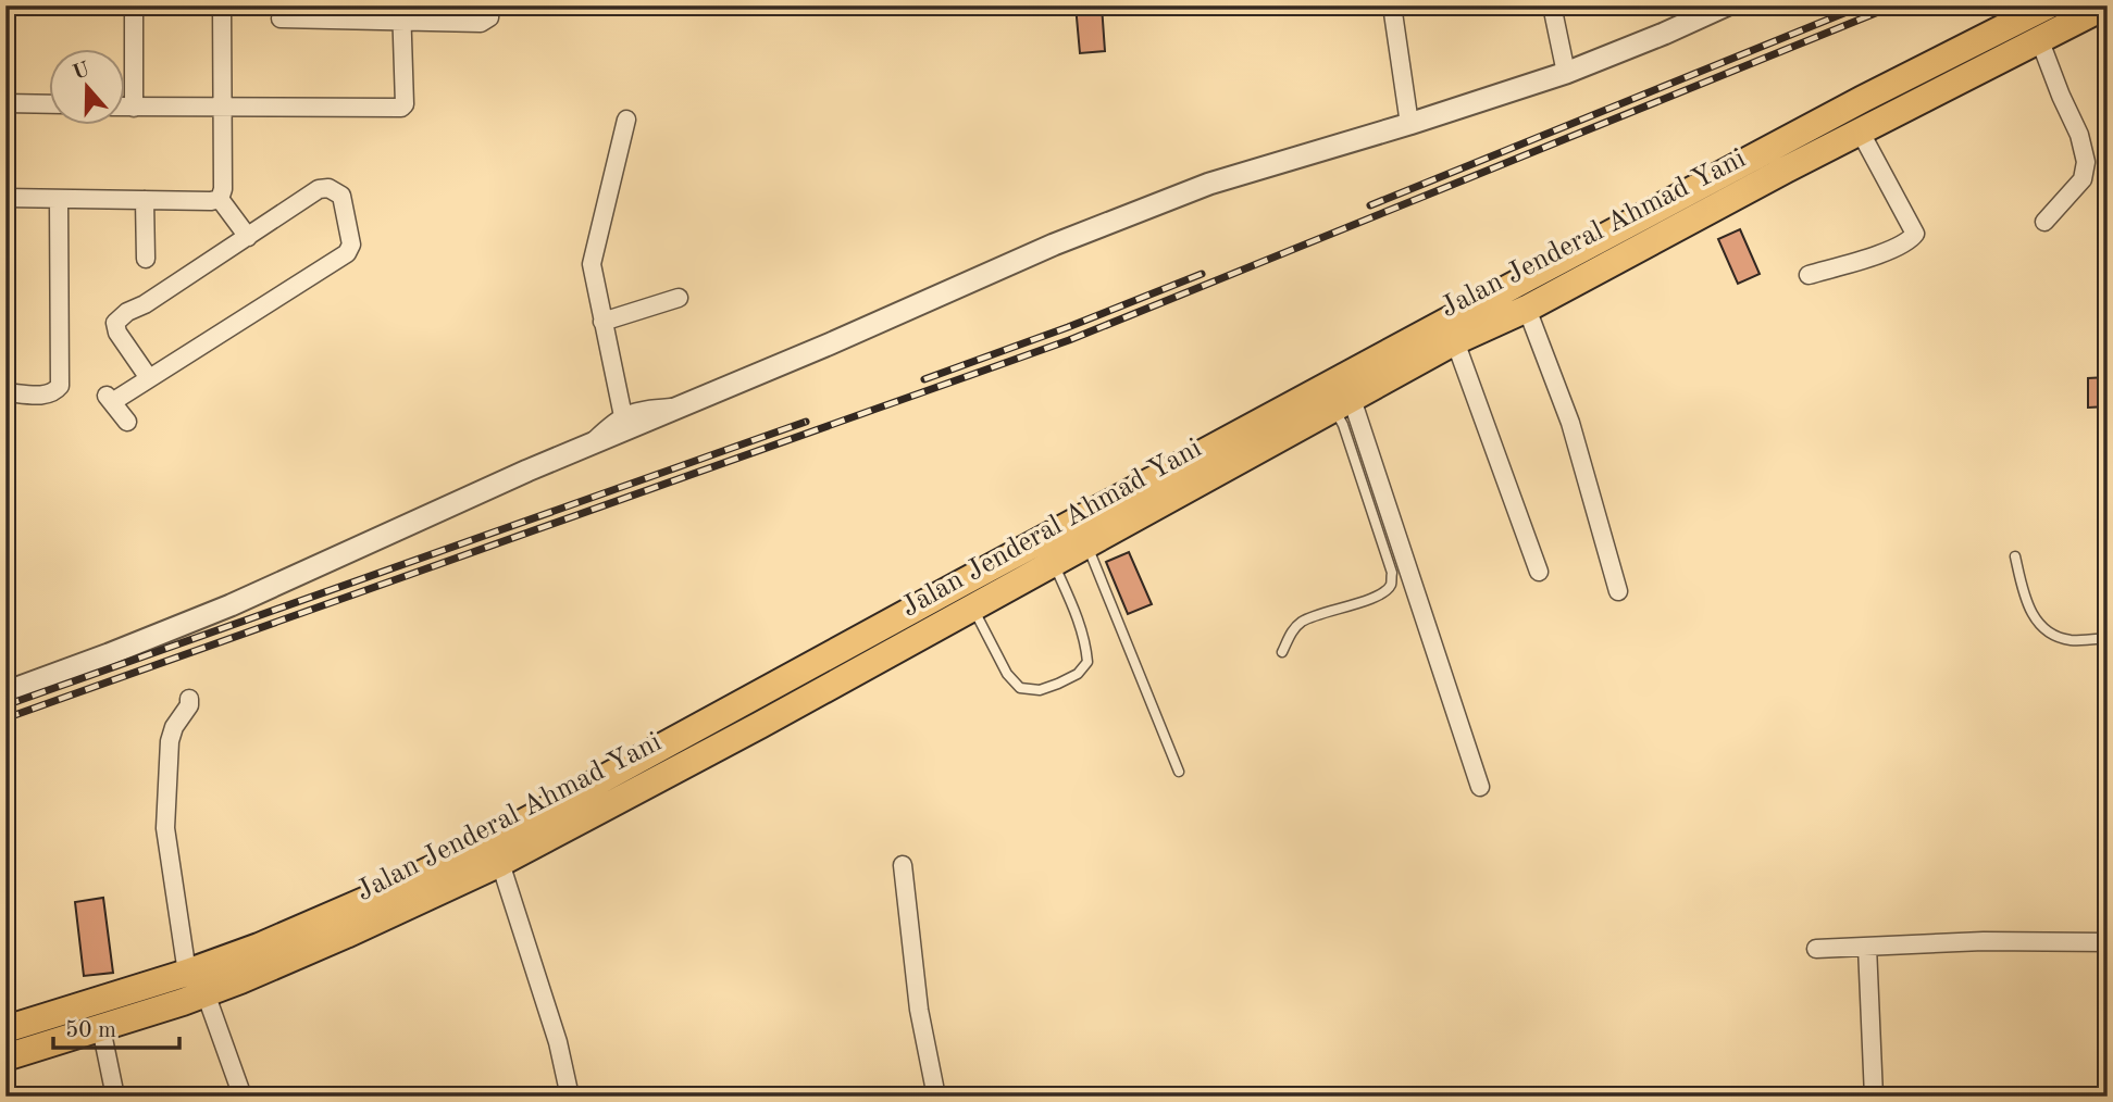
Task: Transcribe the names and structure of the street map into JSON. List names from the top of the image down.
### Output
{
  "streets": {
    "highway": ["Jalan Jenderal Ahmad Yani"]
  },
  "scale_bar": "50 m",
  "north": "top"
}
